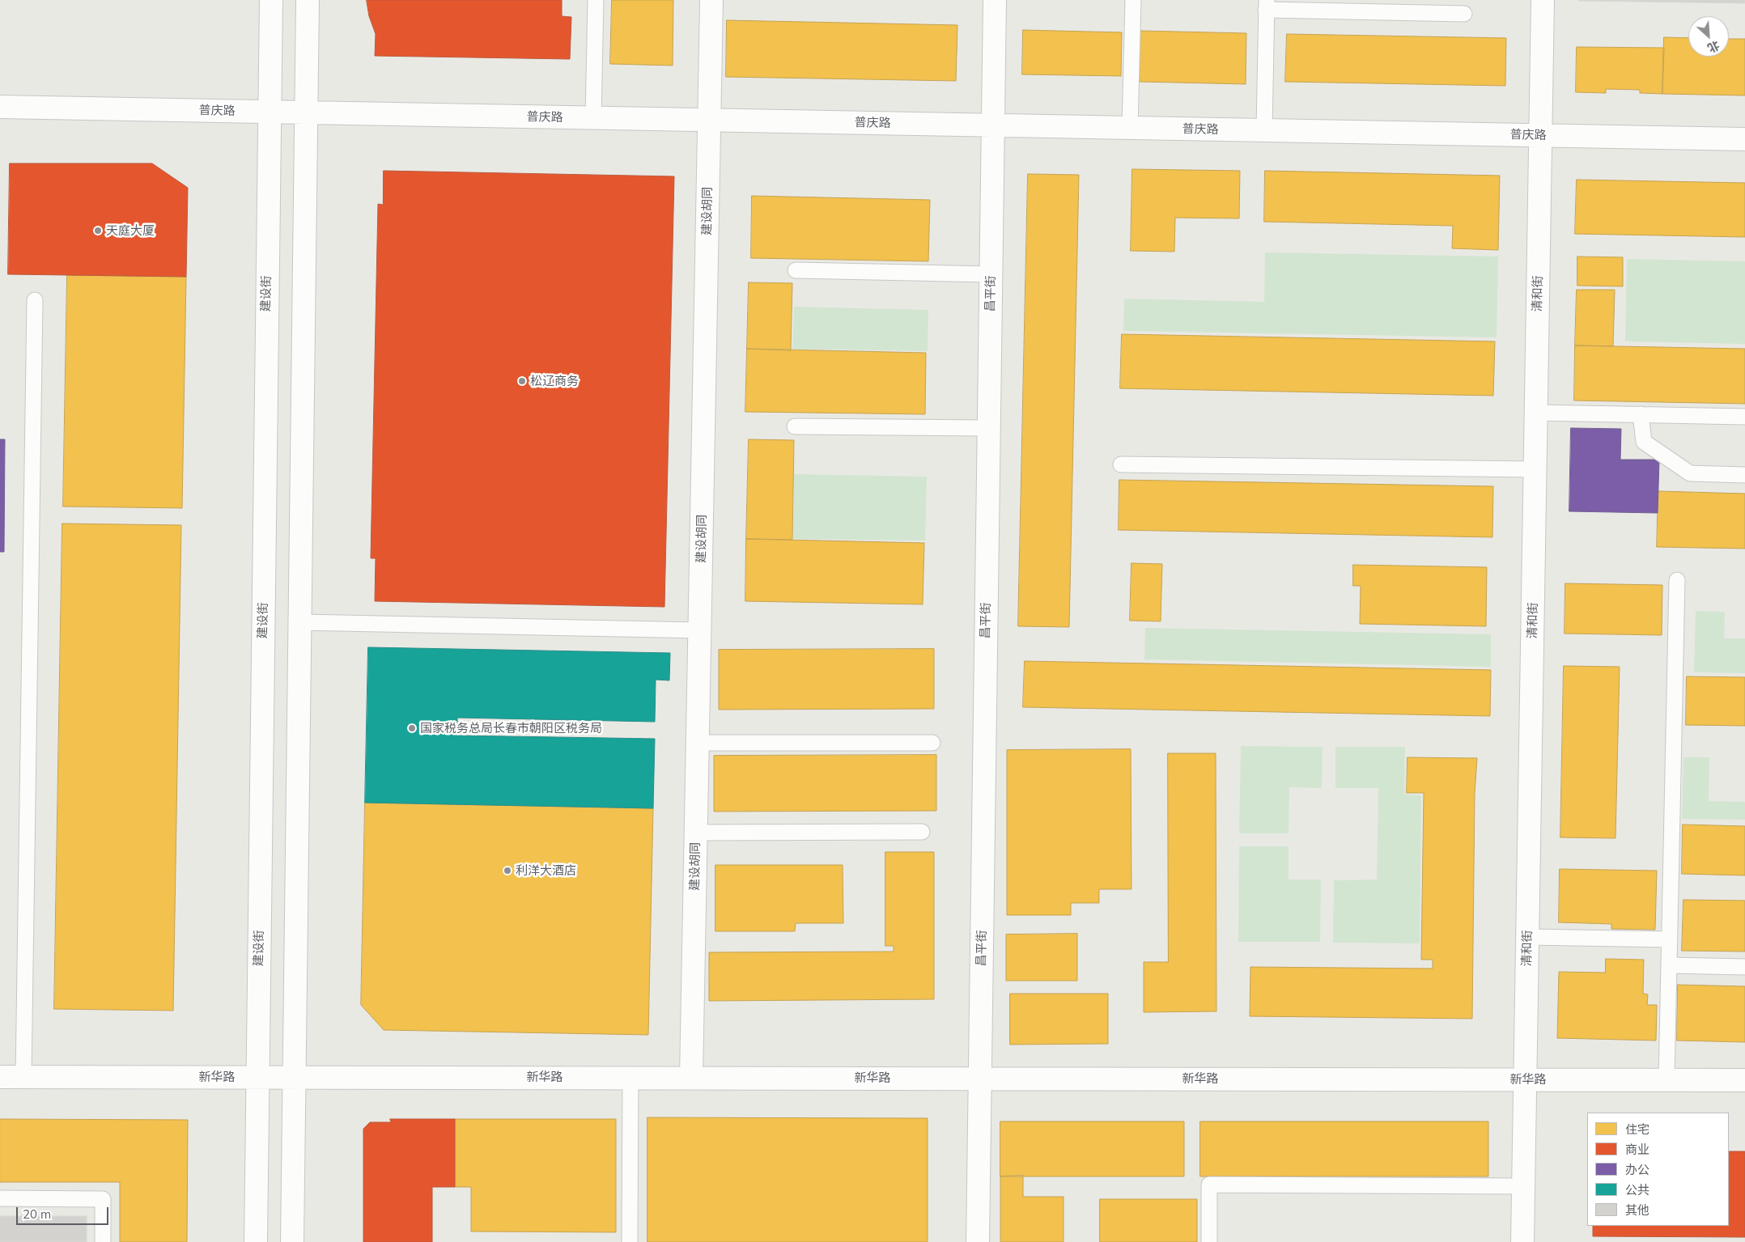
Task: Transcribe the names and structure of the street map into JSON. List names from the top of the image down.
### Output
{
  "streets": {
    "street": [
      "普庆路",
      "建设胡同",
      "建设街",
      "昌平街",
      "清和街",
      "新华路"
    ]
  },
  "crossings": [
    ["普庆路", "建设胡同"],
    ["普庆路", "建设街"],
    ["普庆路", "昌平街"],
    ["普庆路", "清和街"],
    ["建设胡同", "新华路"],
    ["建设街", "新华路"],
    ["昌平街", "新华路"],
    ["清和街", "新华路"]
  ],
  "places": [
    "天庭大厦",
    "松辽商务",
    "国家税务总局长春市朝阳区税务局",
    "利洋大酒店"
  ],
  "legend": [
    "住宅",
    "商业",
    "办公",
    "公共",
    "其他"
  ],
  "scale_bar": "20 m",
  "north": "bottom right"
}
